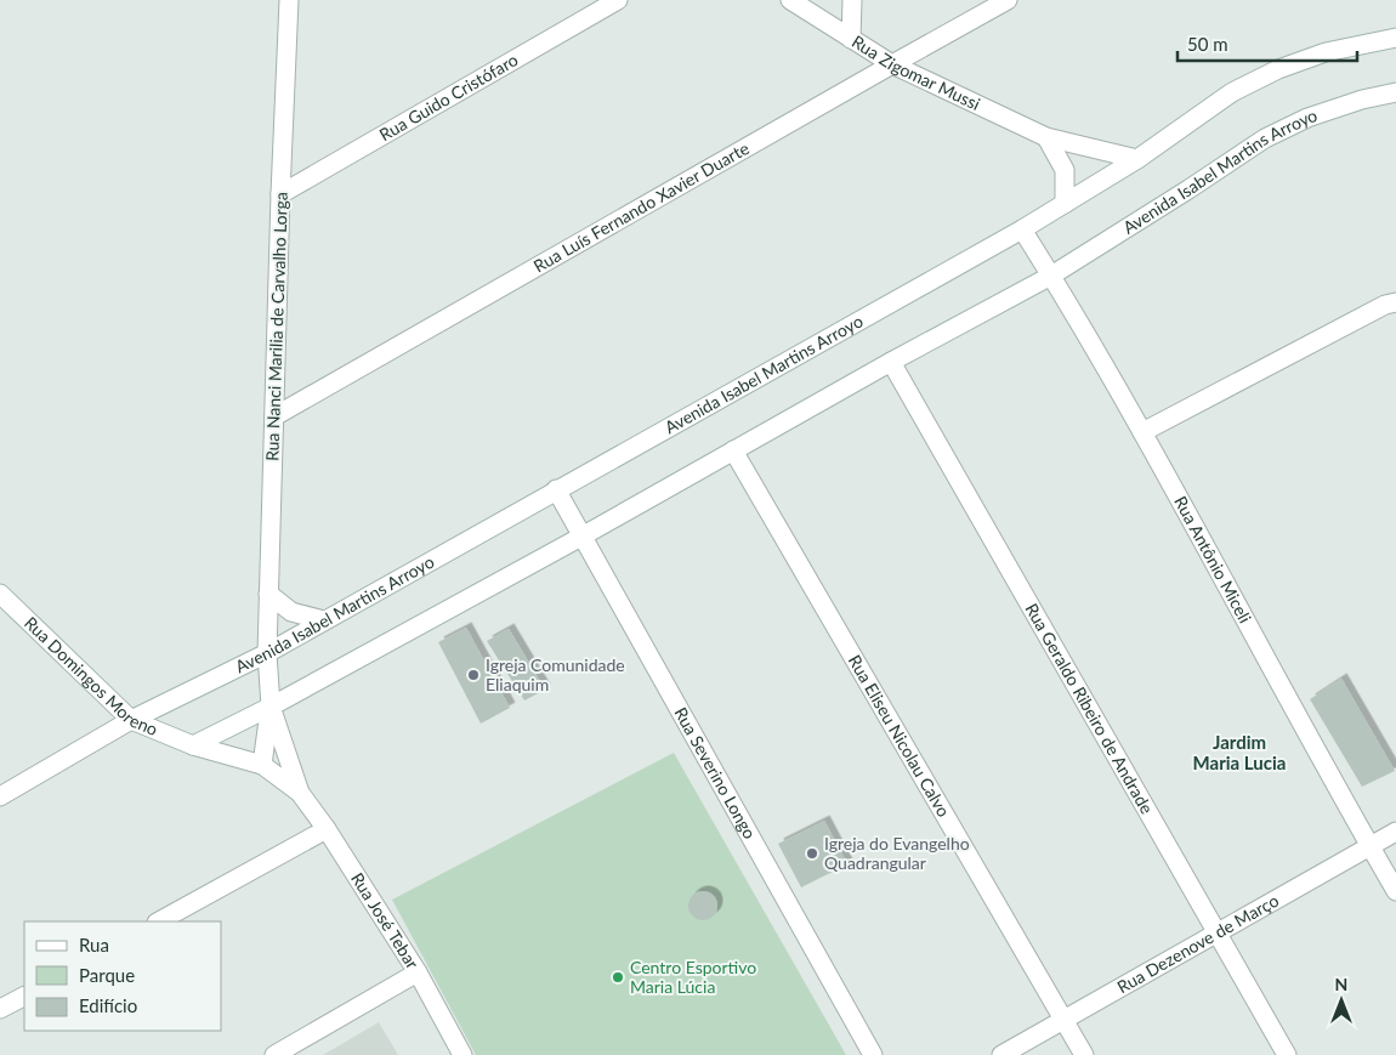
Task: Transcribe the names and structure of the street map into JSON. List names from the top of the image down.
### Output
{
  "streets": {
    "street": [
      "Rua Zigomar Mussi",
      "Rua Guido Cristófaro",
      "Avenida Isabel Martins Arroyo",
      "Rua Luís Fernando Xavier Duarte",
      "Rua Nanci Marilia de Carvalho Lorga",
      "Rua Antônio Miceli",
      "Rua Domingos Moreno",
      "Rua Geraldo Ribeiro de Andrade",
      "Rua Eliseu Nicolau Calvo",
      "Rua Severino Longo",
      "Rua José Tebar",
      "Rua Dezenove de Março"
    ]
  },
  "crossings": [
    ["Rua Zigomar Mussi", "Avenida Isabel Martins Arroyo"],
    ["Rua Zigomar Mussi", "Rua Luís Fernando Xavier Duarte"],
    ["Rua Guido Cristófaro", "Rua Nanci Marilia de Carvalho Lorga"],
    ["Avenida Isabel Martins Arroyo", "Rua Nanci Marilia de Carvalho Lorga"],
    ["Avenida Isabel Martins Arroyo", "Rua Antônio Miceli"],
    ["Avenida Isabel Martins Arroyo", "Rua Domingos Moreno"],
    ["Avenida Isabel Martins Arroyo", "Rua Geraldo Ribeiro de Andrade"],
    ["Avenida Isabel Martins Arroyo", "Rua Eliseu Nicolau Calvo"],
    ["Avenida Isabel Martins Arroyo", "Rua Severino Longo"],
    ["Avenida Isabel Martins Arroyo", "Rua José Tebar"],
    ["Rua Luís Fernando Xavier Duarte", "Rua Nanci Marilia de Carvalho Lorga"],
    ["Rua Nanci Marilia de Carvalho Lorga", "Rua José Tebar"],
    ["Rua Antônio Miceli", "Rua Dezenove de Março"],
    ["Rua Domingos Moreno", "Rua José Tebar"],
    ["Rua Geraldo Ribeiro de Andrade", "Rua Dezenove de Março"],
    ["Rua Eliseu Nicolau Calvo", "Rua Dezenove de Março"]
  ],
  "districts": ["Jardim Maria Lucia"],
  "places": ["Igreja Comunidade Eliaquim", "Igreja do Evangelho Quadrangular", "Centro Esportivo Maria Lúcia"],
  "legend": ["Rua", "Parque", "Edifício"],
  "scale_bar": "50 m",
  "north": "top"
}
